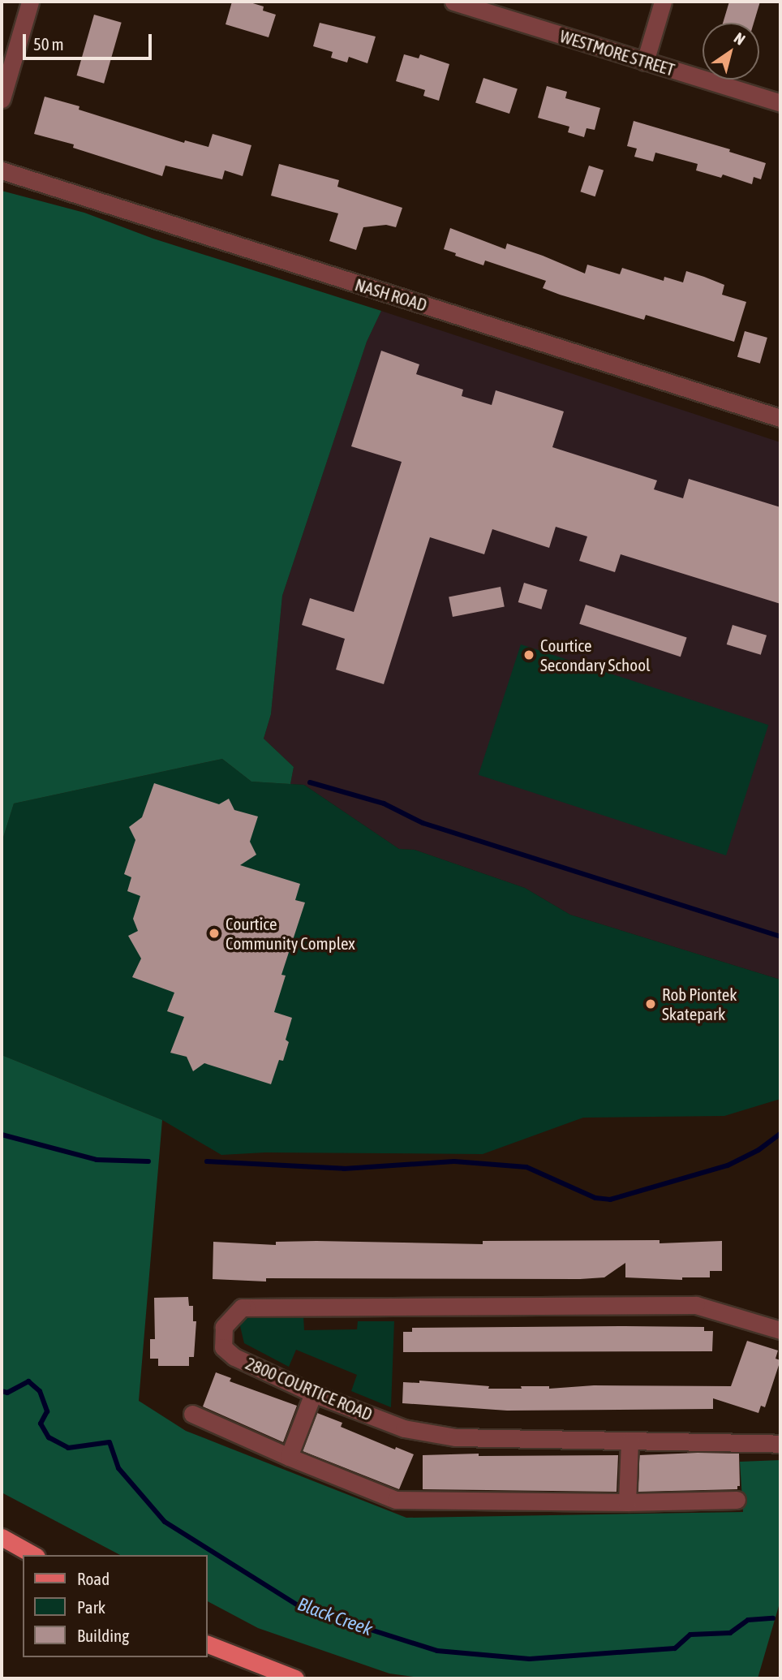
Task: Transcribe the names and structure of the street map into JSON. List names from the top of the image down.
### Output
{
  "streets": {
    "street": ["WESTMORE STREET", "NASH ROAD", "2800 COURTICE ROAD"]
  },
  "water": ["Black Creek"],
  "places": ["Courtice Secondary School", "Courtice Community Complex", "Rob Piontek Skatepark"],
  "legend": ["Road", "Park", "Building"],
  "scale_bar": "50 m",
  "north": "top right"
}
